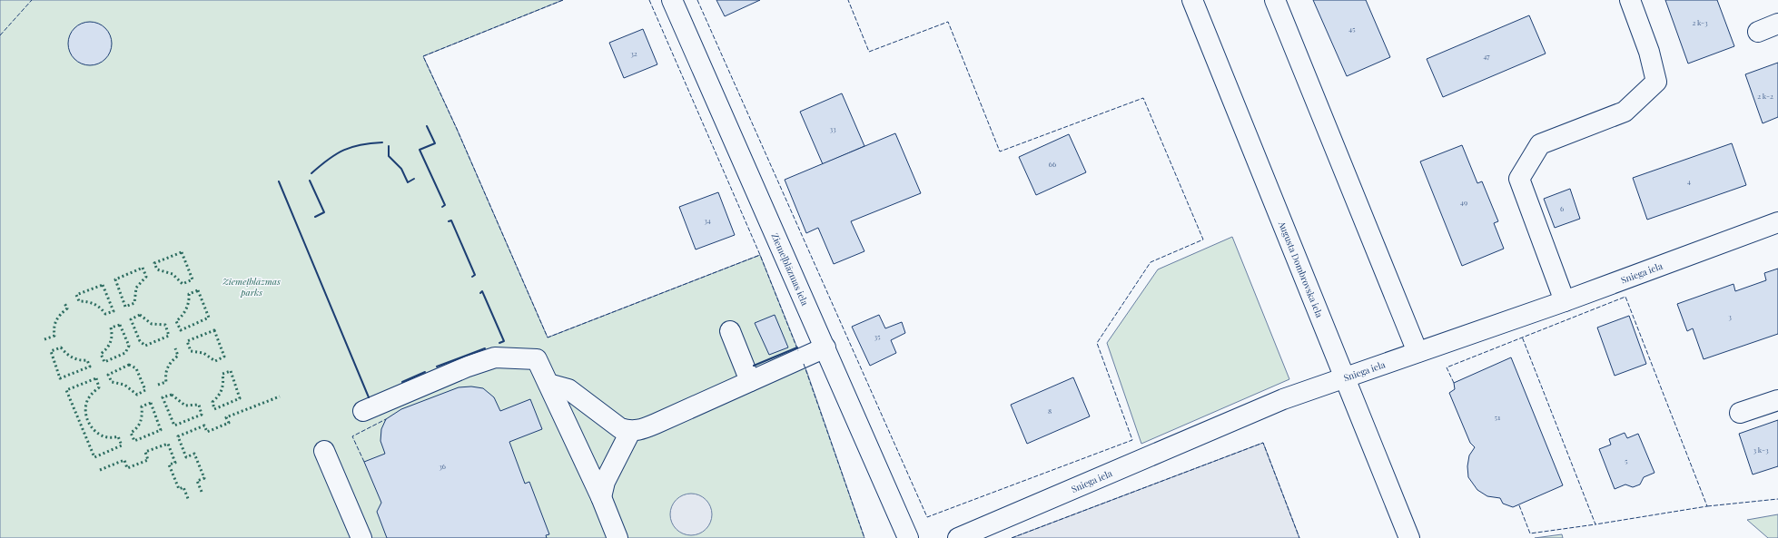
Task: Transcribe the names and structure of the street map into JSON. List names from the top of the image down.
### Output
{
  "streets": {
    "street": ["Ziemeļblāzmas iela", "Augusta Dombrovska iela", "Sniega iela"]
  },
  "crossings": [
    ["Augusta Dombrovska iela", "Sniega iela"]
  ],
  "parks": ["Ziemeļblāzmas parks"],
  "house_numbers": [
    "2 k-3",
    "45",
    "32",
    "47",
    "2 k-2",
    "33",
    "66",
    "4",
    "49",
    "6",
    "34",
    "3",
    "35",
    "8",
    "51",
    "3 k-3",
    "5",
    "36"
  ]
}
